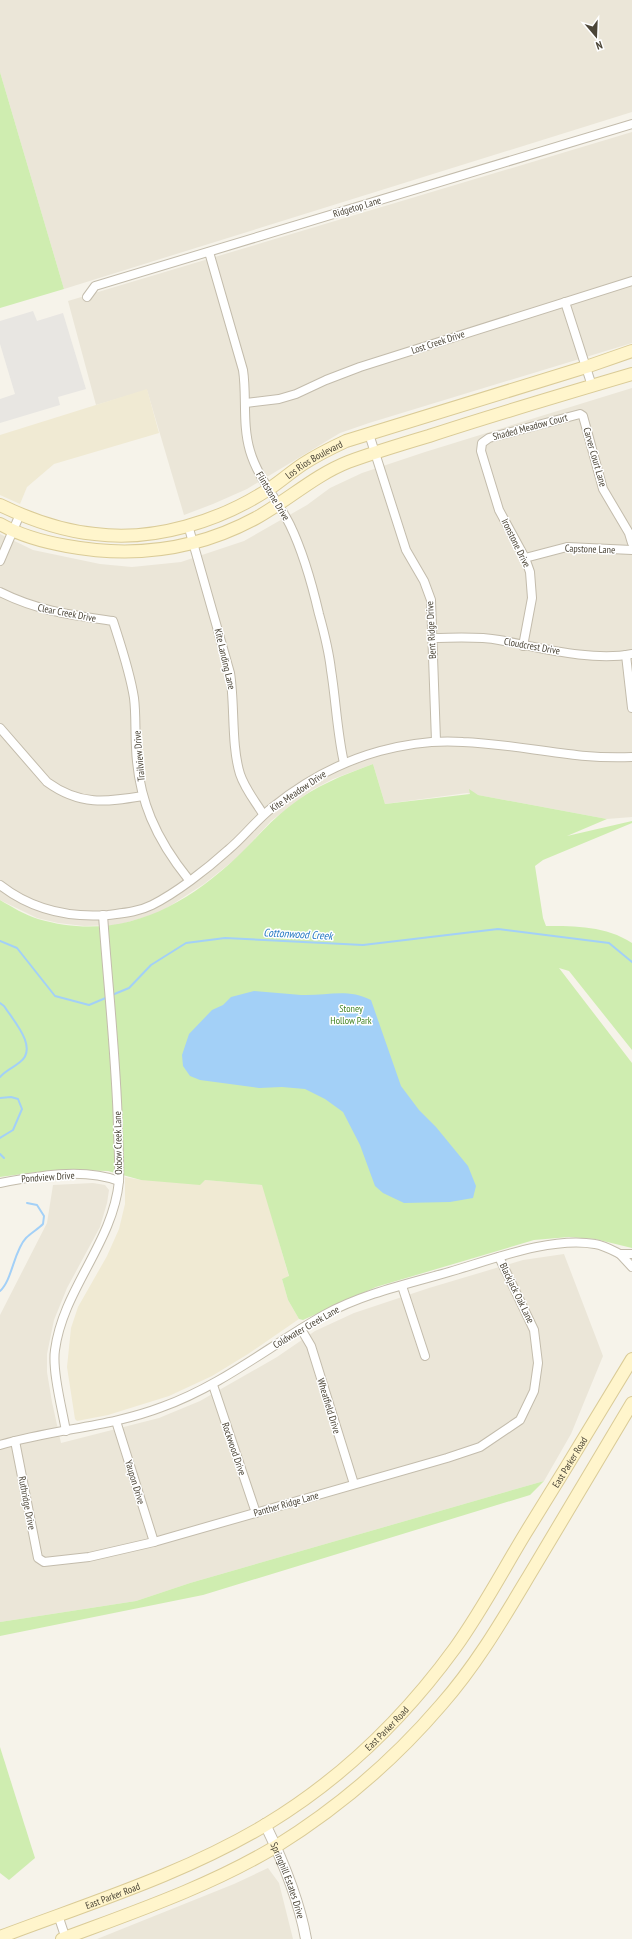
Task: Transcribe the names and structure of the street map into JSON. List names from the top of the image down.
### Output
{
  "streets": {
    "main road": ["Los Rios Boulevard", "East Parker Road"],
    "street": [
      "Ridgetop Lane",
      "Lost Creek Drive",
      "Shaded Meadow Court",
      "Carver Court Lane",
      "Flintstone Drive",
      "Ironstone Drive",
      "Capstone Lane",
      "Clear Creek Drive",
      "Bent Ridge Drive",
      "Cloudcrest Drive",
      "Kite Landing Lane",
      "Trailview Drive",
      "Kite Meadow Drive",
      "Oxbow Creek Lane",
      "Pondview Drive",
      "Blackjack Oak Lane",
      "Coldwater Creek Lane",
      "Wheatfield Drive",
      "Rockwood Drive",
      "Yaupon Drive",
      "Ruthridge Drive",
      "Panther Ridge Lane",
      "Springhill Estates Drive"
    ]
  },
  "crossings": [
    ["Ridgetop Lane", "Flintstone Drive"],
    ["Lost Creek Drive", "Flintstone Drive"],
    ["Shaded Meadow Court", "Carver Court Lane"],
    ["Shaded Meadow Court", "Ironstone Drive"],
    ["Los Rios Boulevard", "Flintstone Drive"],
    ["Los Rios Boulevard", "Bent Ridge Drive"],
    ["Los Rios Boulevard", "Kite Landing Lane"],
    ["Flintstone Drive", "Kite Meadow Drive"],
    ["Ironstone Drive", "Capstone Lane"],
    ["Ironstone Drive", "Cloudcrest Drive"],
    ["Clear Creek Drive", "Trailview Drive"],
    ["Bent Ridge Drive", "Cloudcrest Drive"],
    ["Bent Ridge Drive", "Kite Meadow Drive"],
    ["Kite Landing Lane", "Kite Meadow Drive"],
    ["Trailview Drive", "Kite Meadow Drive"],
    ["Kite Meadow Drive", "Oxbow Creek Lane"],
    ["Oxbow Creek Lane", "Pondview Drive"],
    ["Oxbow Creek Lane", "Coldwater Creek Lane"],
    ["Blackjack Oak Lane", "Coldwater Creek Lane"],
    ["Blackjack Oak Lane", "Panther Ridge Lane"],
    ["Coldwater Creek Lane", "Wheatfield Drive"],
    ["Coldwater Creek Lane", "Rockwood Drive"],
    ["Coldwater Creek Lane", "Yaupon Drive"],
    ["Coldwater Creek Lane", "Ruthridge Drive"],
    ["Wheatfield Drive", "Panther Ridge Lane"],
    ["Rockwood Drive", "Panther Ridge Lane"],
    ["East Parker Road", "Springhill Estates Drive"],
    ["Yaupon Drive", "Panther Ridge Lane"],
    ["Ruthridge Drive", "Panther Ridge Lane"]
  ],
  "water": ["Cottonwood Creek"],
  "parks": ["Stoney Hollow Park"],
  "north": "bottom"
}
